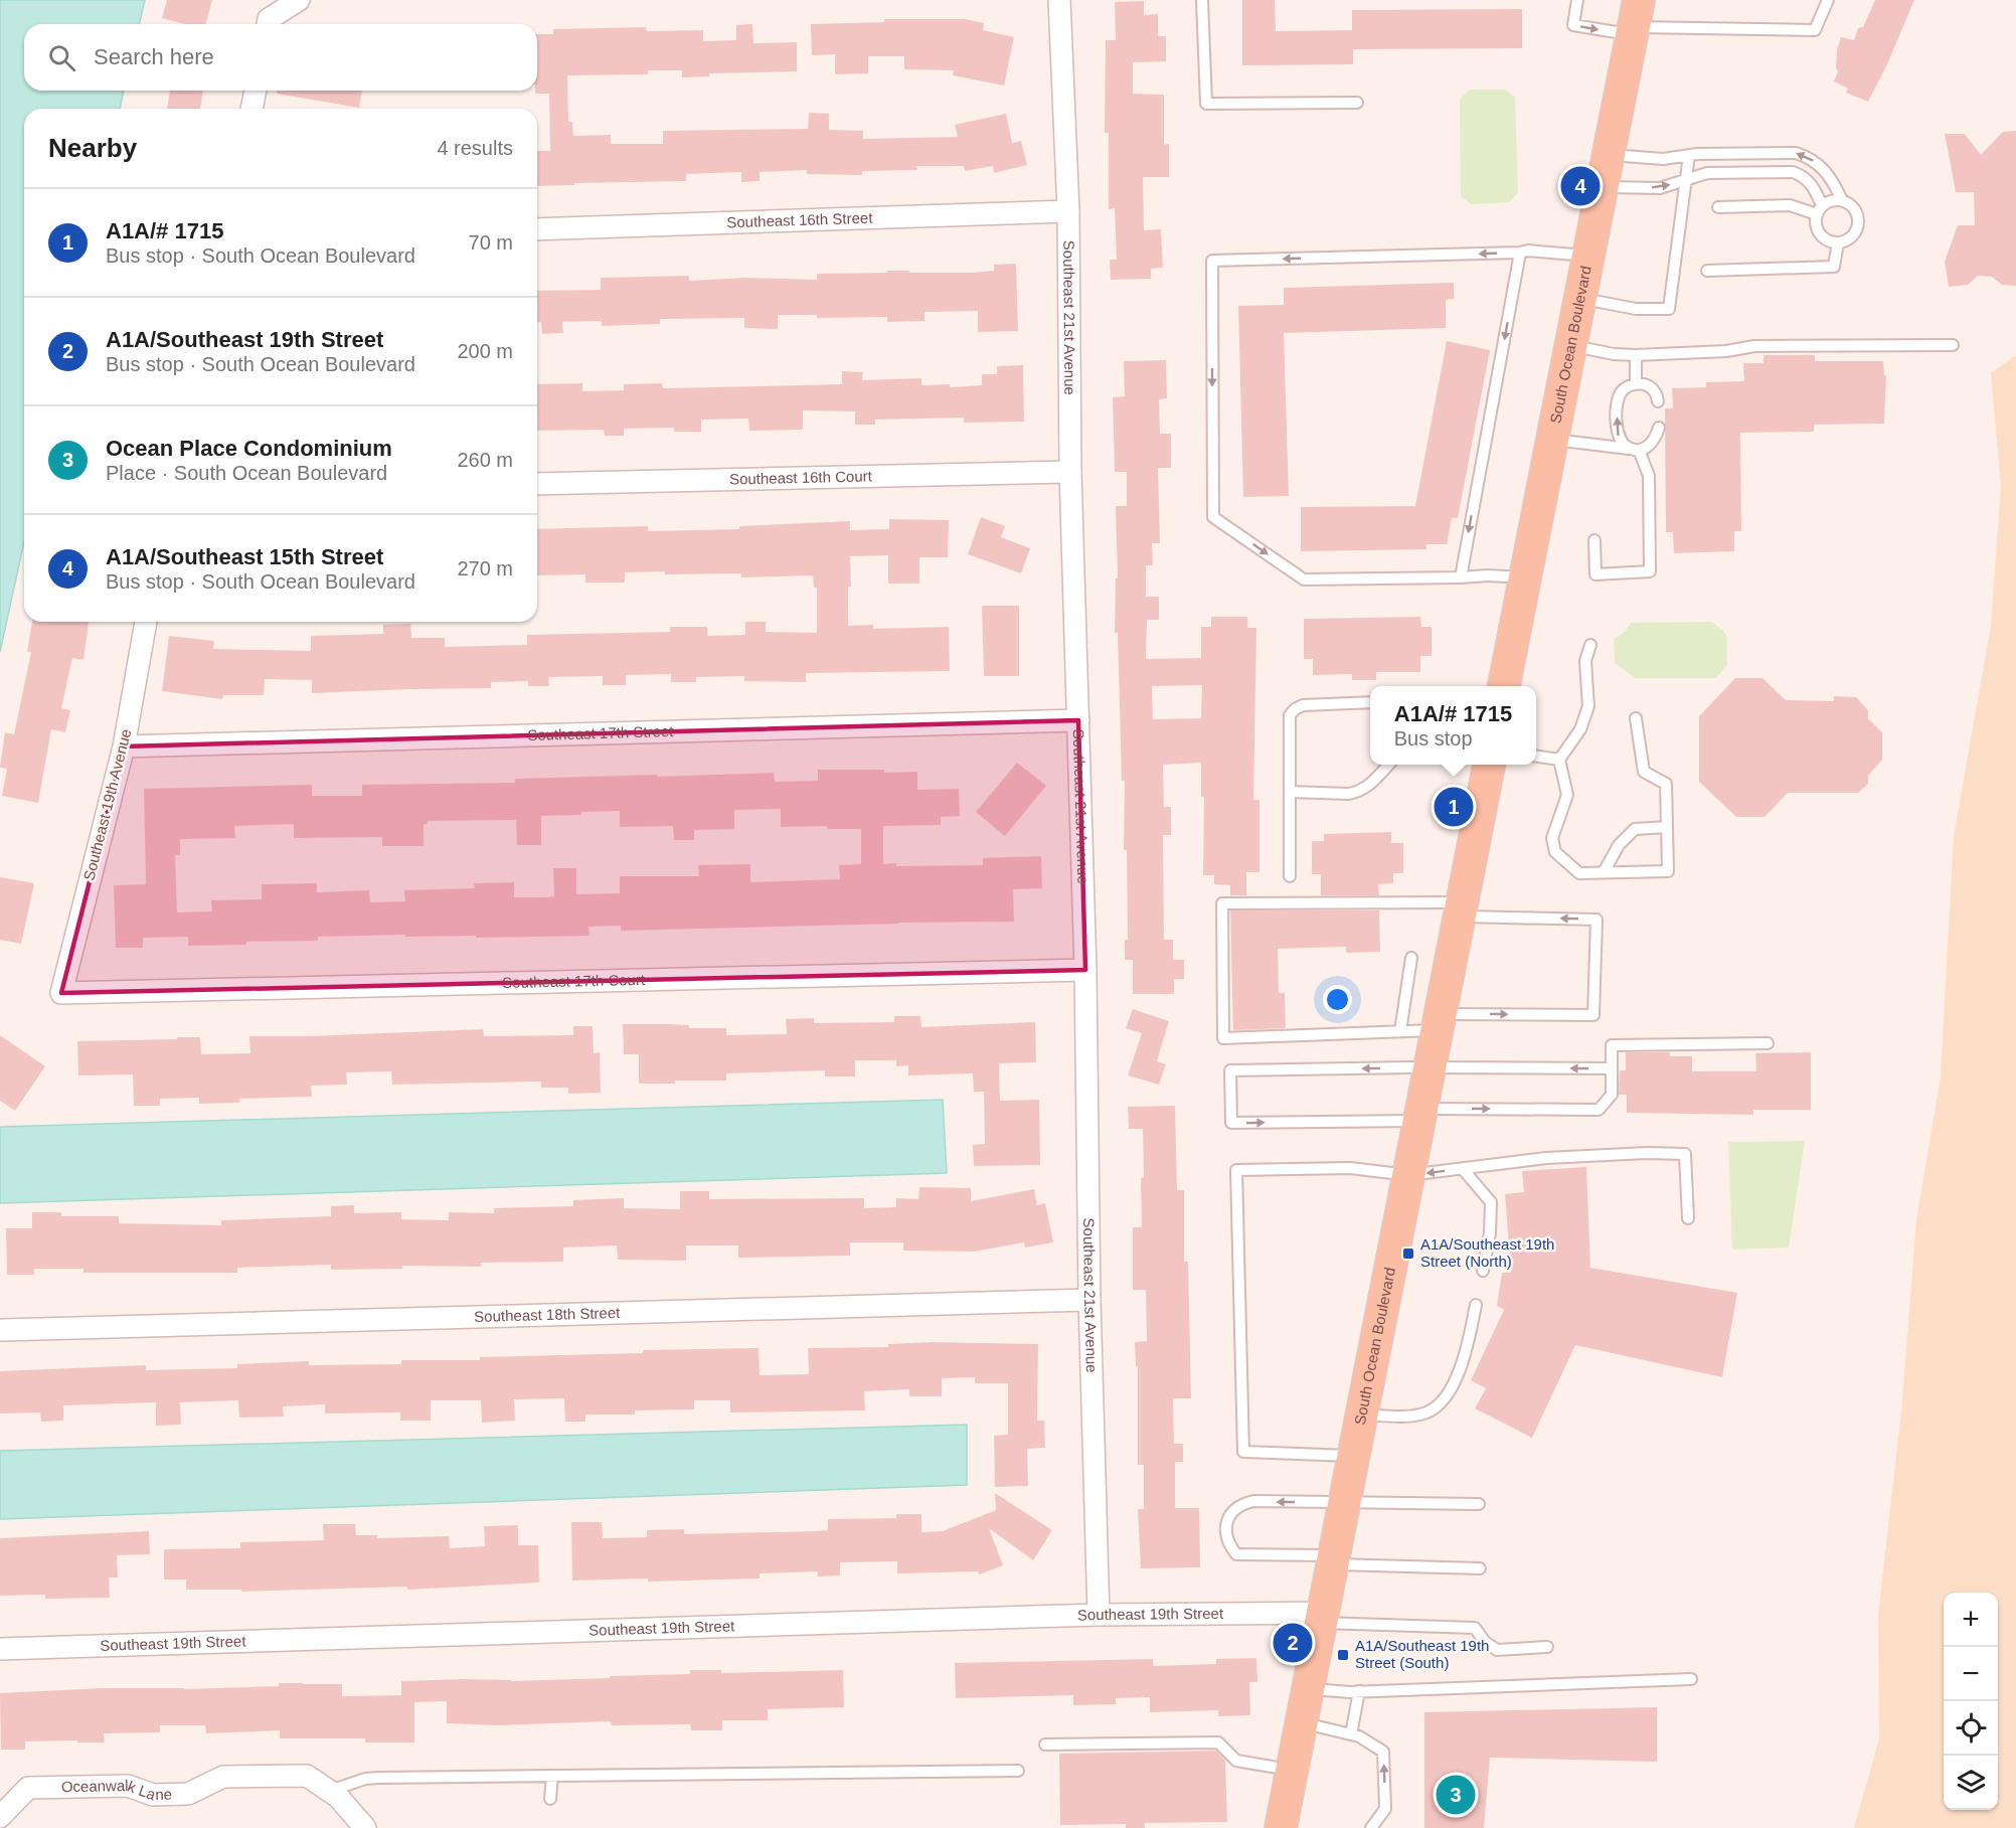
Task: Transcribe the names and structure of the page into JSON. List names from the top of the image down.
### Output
{
  "streets": {
    "main road": ["South Ocean Boulevard"],
    "street": [
      "Southeast 16th Street",
      "Southeast 21st Avenue",
      "Southeast 16th Court",
      "Southeast 17th Street",
      "Southeast 19th Avenue",
      "Southeast 17th Court",
      "Southeast 18th Street",
      "Southeast 19th Street",
      "Oceanwalk Lane"
    ]
  },
  "crossings": [
    ["Southeast 16th Street", "Southeast 21st Avenue"],
    ["Southeast 21st Avenue", "Southeast 16th Court"],
    ["Southeast 21st Avenue", "Southeast 17th Street"],
    ["Southeast 21st Avenue", "Southeast 17th Court"],
    ["Southeast 21st Avenue", "Southeast 18th Street"],
    ["Southeast 21st Avenue", "Southeast 19th Street"],
    ["South Ocean Boulevard", "Southeast 19th Street"],
    ["Southeast 17th Street", "Southeast 19th Avenue"],
    ["Southeast 19th Avenue", "Southeast 17th Court"]
  ],
  "places": {
    "transit": ["A1A/Southeast 19th Street (North)", "A1A/Southeast 19th Street (South)"]
  },
  "page": {
    "search": "Search here",
    "heading": ["Nearby", "4 results"],
    "pins": [
      "4",
      "1",
      "2",
      "3"
    ],
    "list": [
      {
        "mark": "1",
        "name": "A1A/# 1715",
        "note": "Bus stop · South Ocean Boulevard",
        "value": "70 m"
      },
      {
        "mark": "2",
        "name": "A1A/Southeast 19th Street",
        "note": "Bus stop · South Ocean Boulevard",
        "value": "200 m"
      },
      {
        "mark": "3",
        "name": "Ocean Place Condominium",
        "note": "Place · South Ocean Boulevard",
        "value": "260 m"
      },
      {
        "mark": "4",
        "name": "A1A/Southeast 15th Street",
        "note": "Bus stop · South Ocean Boulevard",
        "value": "270 m"
      }
    ],
    "popup": ["A1A/# 1715", "Bus stop"],
    "map_buttons": ["+", "−"]
  }
}
